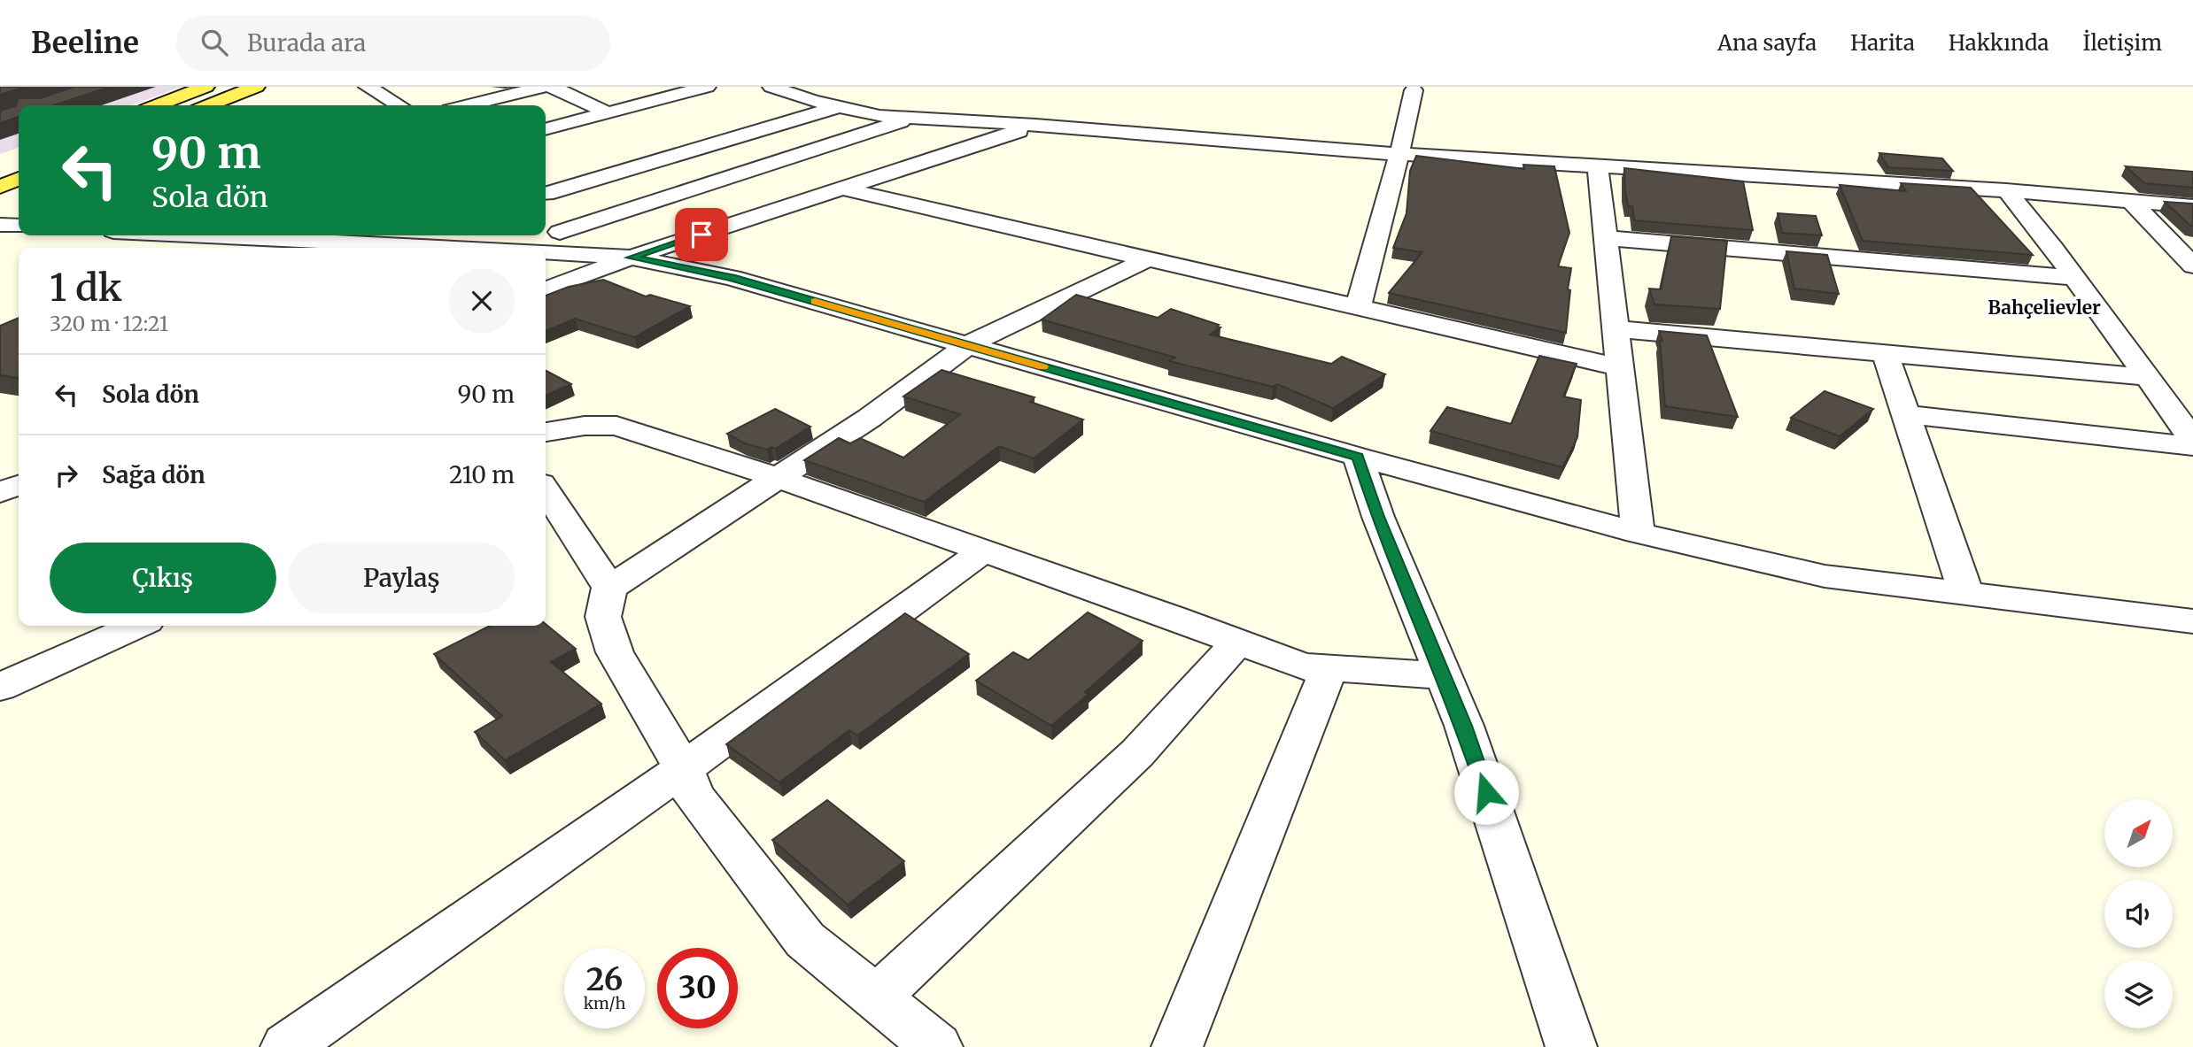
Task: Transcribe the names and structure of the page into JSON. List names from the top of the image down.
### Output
{
  "districts": ["Bahçelievler"],
  "north": "top right",
  "page": {
    "header": "Beeline",
    "search": "Burada ara",
    "nav": [
      "Ana sayfa",
      "Harita",
      "Hakkında",
      "İletişim"
    ],
    "turn": ["90 m", "Sola dön"],
    "heading": ["1 dk", "320 m · 12:21"],
    "list": [
      {
        "name": "Sola dön",
        "value": "90 m"
      },
      {
        "name": "Sağa dön",
        "value": "210 m"
      }
    ],
    "buttons": ["Çıkış", "Paylaş"],
    "speed": "26 km/h",
    "limit": "30"
  }
}
